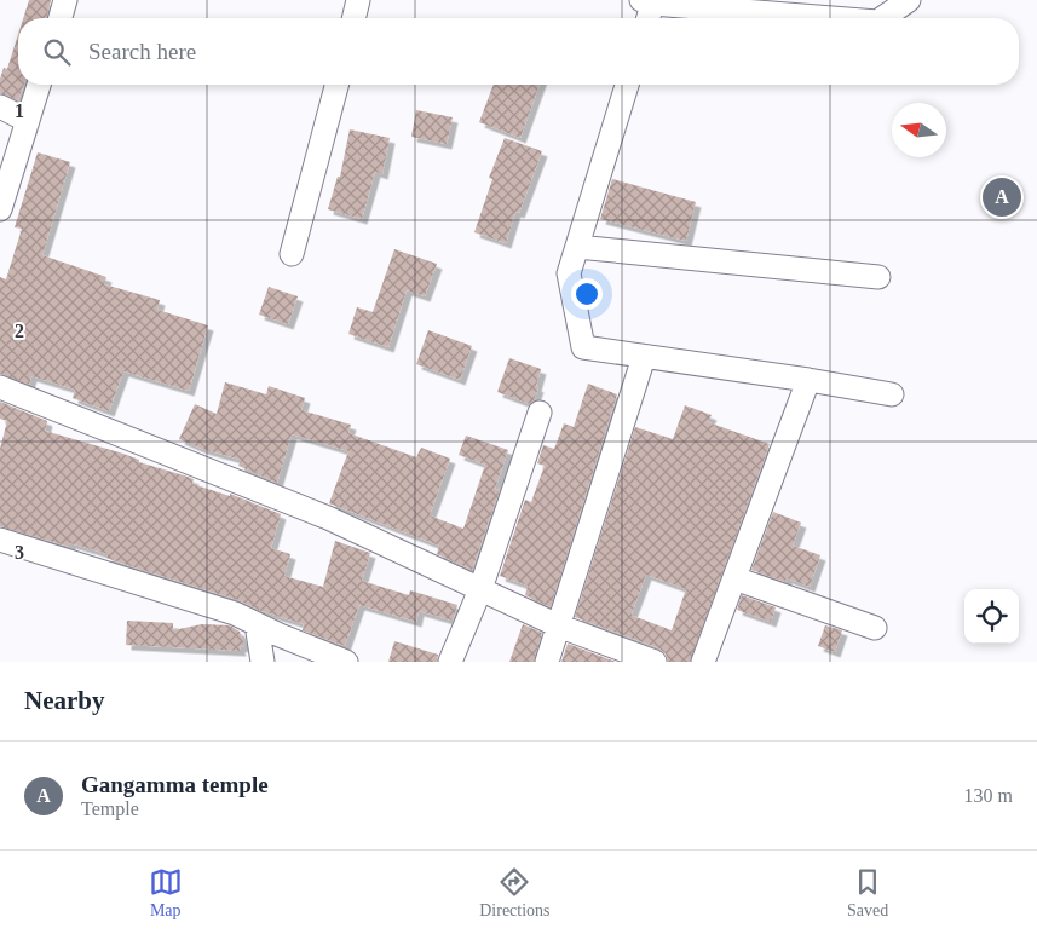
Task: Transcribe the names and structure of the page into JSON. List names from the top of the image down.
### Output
{
  "north": "left",
  "page": {
    "search": "Search here",
    "pins": "A",
    "heading": "Nearby",
    "list": [
      {
        "mark": "A",
        "name": "Gangamma temple",
        "note": "Temple",
        "value": "130 m"
      }
    ],
    "nav": ["Map", "Directions", "Saved"]
  },
  "grid": {
    "rows": ["1", "2", "3"]
  }
}
